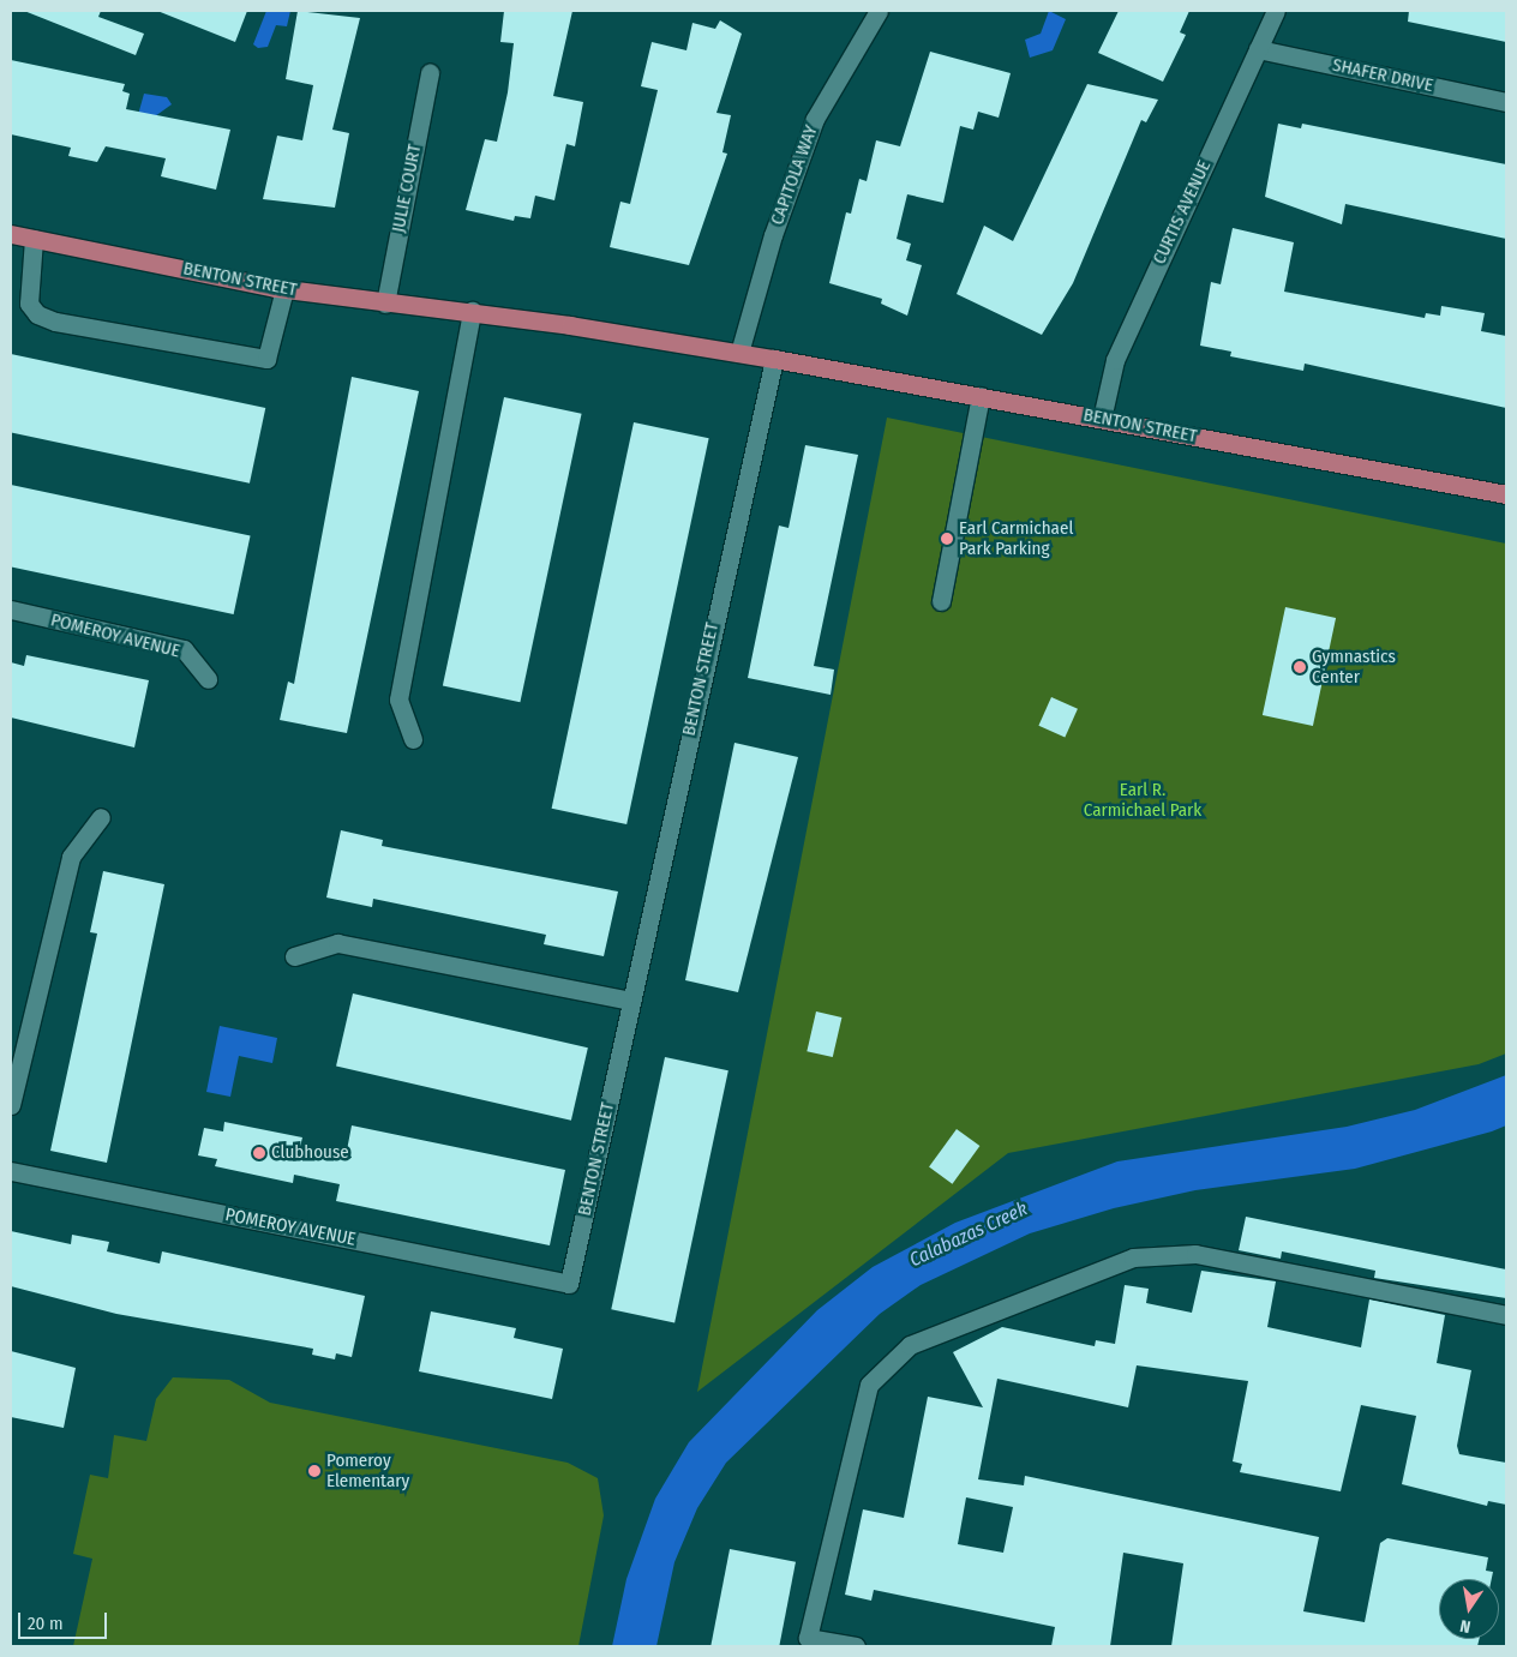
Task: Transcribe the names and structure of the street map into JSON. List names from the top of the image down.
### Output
{
  "streets": {
    "main road": ["BENTON STREET"],
    "street": [
      "SHAFER DRIVE",
      "CAPITOLA WAY",
      "JULIE COURT",
      "CURTIS AVENUE",
      "POMEROY AVENUE"
    ]
  },
  "crossings": [
    ["SHAFER DRIVE", "CURTIS AVENUE"],
    ["CAPITOLA WAY", "BENTON STREET"],
    ["JULIE COURT", "BENTON STREET"],
    ["CURTIS AVENUE", "BENTON STREET"],
    ["BENTON STREET", "POMEROY AVENUE"]
  ],
  "water": ["Calabazas Creek"],
  "parks": ["Earl R. Carmichael Park"],
  "places": [
    "Earl Carmichael Park Parking",
    "Gymnastics Center",
    "Clubhouse",
    "Pomeroy Elementary"
  ],
  "scale_bar": "20 m",
  "north": "bottom"
}
